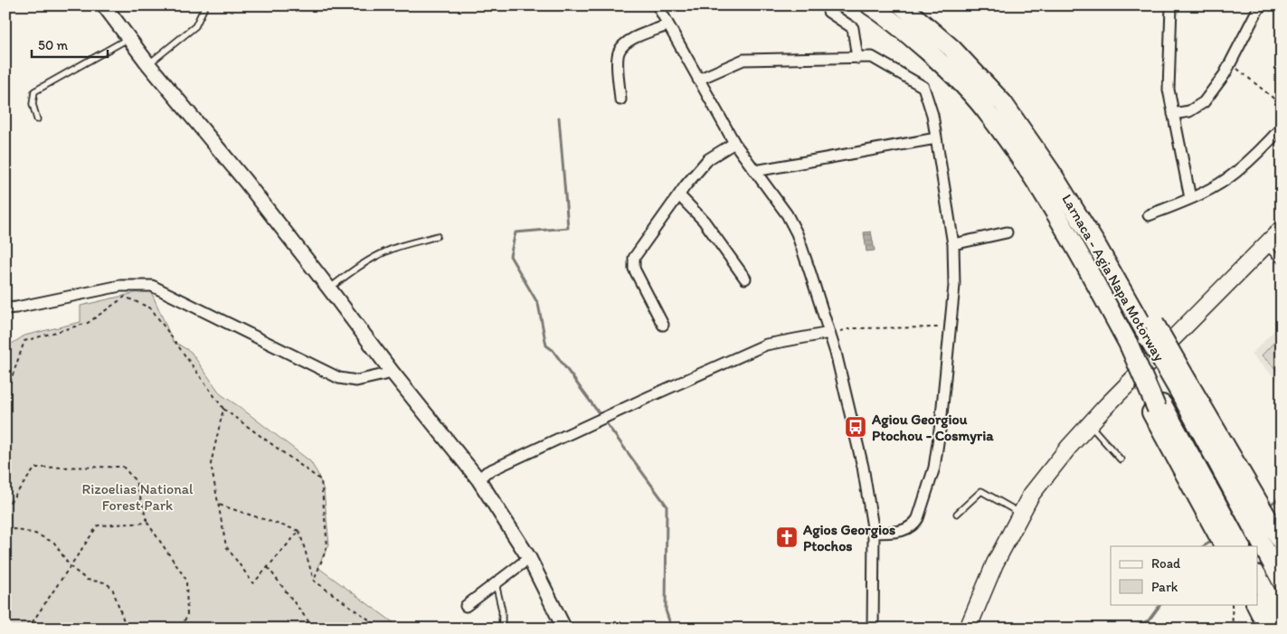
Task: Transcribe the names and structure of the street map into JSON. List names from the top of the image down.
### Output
{
  "streets": {
    "highway": ["Larnaca - Agia Napa Motorway"]
  },
  "parks": ["Rizoelias National Forest Park"],
  "places": {
    "bus stop": ["Agiou Georgiou Ptochou - Cosmyria"],
    "church": ["Agios Georgios Ptochos"]
  },
  "legend": ["Road", "Park"],
  "scale_bar": "50 m"
}
